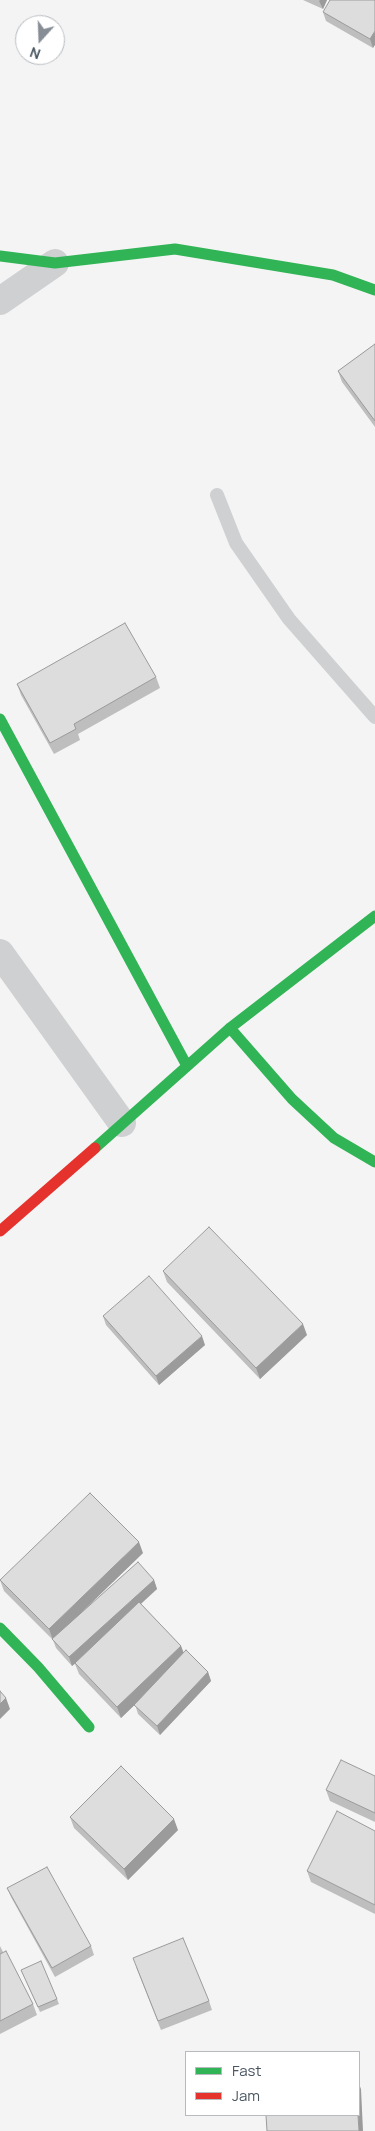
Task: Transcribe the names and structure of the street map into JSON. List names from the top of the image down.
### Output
{
  "legend": ["Fast", "Jam"],
  "north": "bottom"
}
